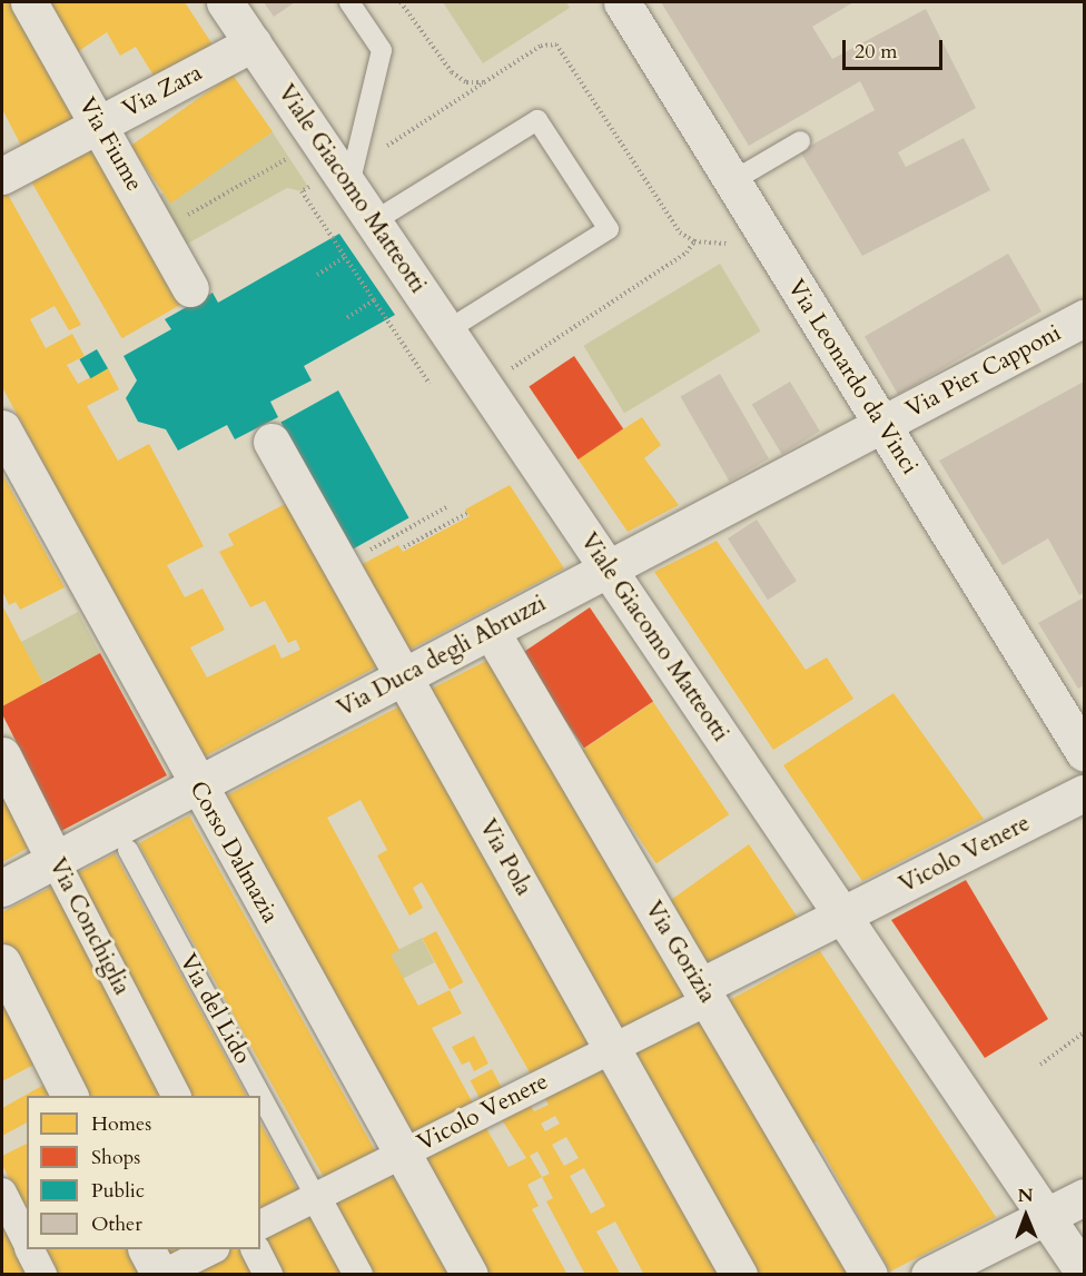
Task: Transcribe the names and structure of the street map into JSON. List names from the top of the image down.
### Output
{
  "streets": {
    "street": [
      "Via Zara",
      "Via Fiume",
      "Viale Giacomo Matteotti",
      "Via Pier Capponi",
      "Via Leonardo da Vinci",
      "Via Duca degli Abruzzi",
      "Corso Dalmazia",
      "Vicolo Venere",
      "Via Pola",
      "Via Conchiglia",
      "Via Gorizia",
      "Via del Lido"
    ]
  },
  "crossings": [
    ["Via Zara", "Via Fiume"],
    ["Via Zara", "Viale Giacomo Matteotti"],
    ["Viale Giacomo Matteotti", "Via Duca degli Abruzzi"],
    ["Viale Giacomo Matteotti", "Vicolo Venere"],
    ["Via Pier Capponi", "Via Leonardo da Vinci"],
    ["Via Pier Capponi", "Via Duca degli Abruzzi"],
    ["Via Leonardo da Vinci", "Via Duca degli Abruzzi"],
    ["Via Duca degli Abruzzi", "Corso Dalmazia"],
    ["Via Duca degli Abruzzi", "Via Pola"],
    ["Via Duca degli Abruzzi", "Via Conchiglia"],
    ["Via Duca degli Abruzzi", "Via Gorizia"],
    ["Corso Dalmazia", "Vicolo Venere"],
    ["Vicolo Venere", "Via Pola"],
    ["Vicolo Venere", "Via Gorizia"],
    ["Vicolo Venere", "Via del Lido"]
  ],
  "legend": [
    "Homes",
    "Shops",
    "Public",
    "Other"
  ],
  "scale_bar": "20 m",
  "north": "top"
}
